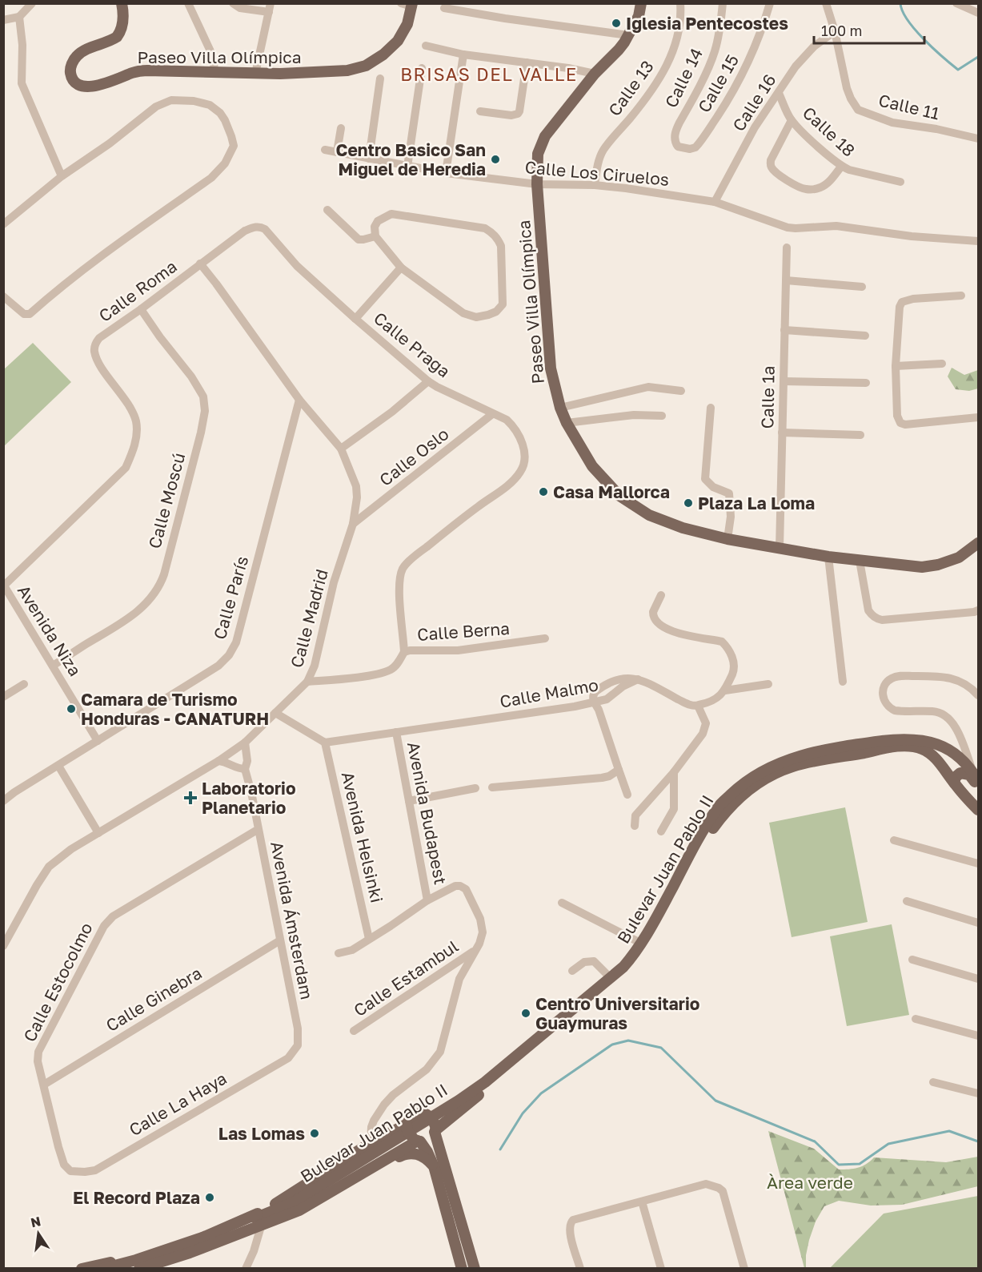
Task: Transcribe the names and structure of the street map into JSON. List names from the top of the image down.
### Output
{
  "streets": {
    "main road": ["Paseo Villa Olímpica", "Bulevar Juan Pablo II"],
    "street": [
      "Calle 14",
      "Calle 15",
      "Calle 13",
      "Calle 16",
      "Calle 11",
      "Calle 18",
      "Calle Los Ciruelos",
      "Calle Roma",
      "Calle Praga",
      "Calle 1a",
      "Calle Oslo",
      "Calle Moscú",
      "Calle París",
      "Calle Madrid",
      "Avenida Niza",
      "Calle Berna",
      "Calle Malmo",
      "Avenida Budapest",
      "Avenida Helsinki",
      "Avenida Ámsterdam",
      "Calle Estambul",
      "Calle Estocolmo",
      "Calle Ginebra",
      "Calle La Haya"
    ]
  },
  "crossings": [
    ["Paseo Villa Olímpica", "Calle Los Ciruelos"],
    ["Paseo Villa Olímpica", "Calle 1a"],
    ["Calle 14", "Calle 15"],
    ["Calle 13", "Calle Los Ciruelos"],
    ["Calle 16", "Calle 11"],
    ["Calle 16", "Calle 18"],
    ["Calle 16", "Calle Los Ciruelos"],
    ["Calle Roma", "Calle Praga"],
    ["Calle Roma", "Calle Moscú"],
    ["Calle Roma", "Calle Madrid"],
    ["Calle Roma", "Avenida Niza"],
    ["Calle Praga", "Calle Oslo"],
    ["Calle Praga", "Calle Berna"],
    ["Calle Oslo", "Calle Madrid"],
    ["Calle Moscú", "Avenida Niza"],
    ["Calle París", "Calle Madrid"],
    ["Calle París", "Avenida Niza"],
    ["Calle Madrid", "Calle Berna"],
    ["Calle Madrid", "Avenida Ámsterdam"],
    ["Calle Malmo", "Avenida Budapest"],
    ["Calle Malmo", "Avenida Helsinki"],
    ["Avenida Ámsterdam", "Calle Estocolmo"],
    ["Avenida Ámsterdam", "Calle Ginebra"],
    ["Avenida Ámsterdam", "Calle La Haya"],
    ["Calle Estocolmo", "Calle Ginebra"],
    ["Calle Estocolmo", "Calle La Haya"]
  ],
  "districts": ["BRISAS DEL VALLE"],
  "parks": ["Àrea verde"],
  "places": {
    "other": [
      "Iglesia Pentecostes",
      "Centro Basico San Miguel de Heredia",
      "Casa Mallorca",
      "Plaza La Loma",
      "Camara de Turismo Honduras - CANATURH",
      "Centro Universitario Guaymuras",
      "Las Lomas",
      "El Record Plaza"
    ],
    "health": ["Laboratorio Planetario"]
  },
  "scale_bar": "100 m",
  "north": "top"
}
